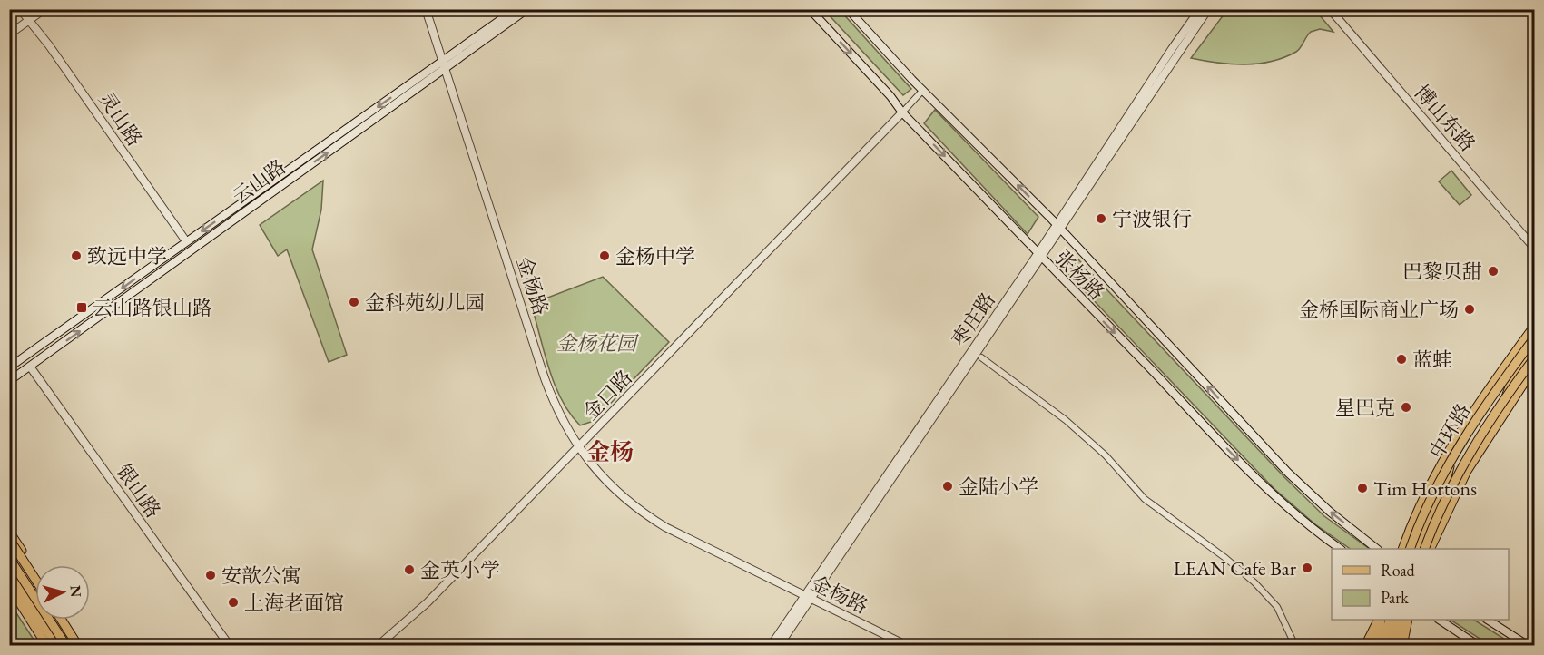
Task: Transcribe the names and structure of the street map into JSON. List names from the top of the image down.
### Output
{
  "streets": {
    "main road": ["云山路", "张杨路", "中环路"],
    "street": [
      "博山东路",
      "灵山路",
      "金杨路",
      "枣庄路",
      "金口路",
      "银山路"
    ]
  },
  "crossings": [
    ["灵山路", "云山路"],
    ["云山路", "金杨路"],
    ["云山路", "银山路"],
    ["张杨路", "枣庄路"],
    ["张杨路", "金口路"],
    ["金杨路", "枣庄路"],
    ["金杨路", "金口路"]
  ],
  "districts": ["金杨"],
  "parks": ["金杨花园"],
  "places": {
    "other": [
      "宁波银行",
      "致远中学",
      "金杨中学",
      "巴黎贝甜",
      "金科苑幼儿园",
      "金桥国际商业广场",
      "蓝蛙",
      "星巴克",
      "金陆小学",
      "Tim Hortons",
      "LEAN Cafe Bar",
      "金英小学",
      "安歆公寓",
      "上海老面馆"
    ],
    "transit": ["云山路银山路"]
  },
  "legend": ["Road", "Park"],
  "north": "right"
}
